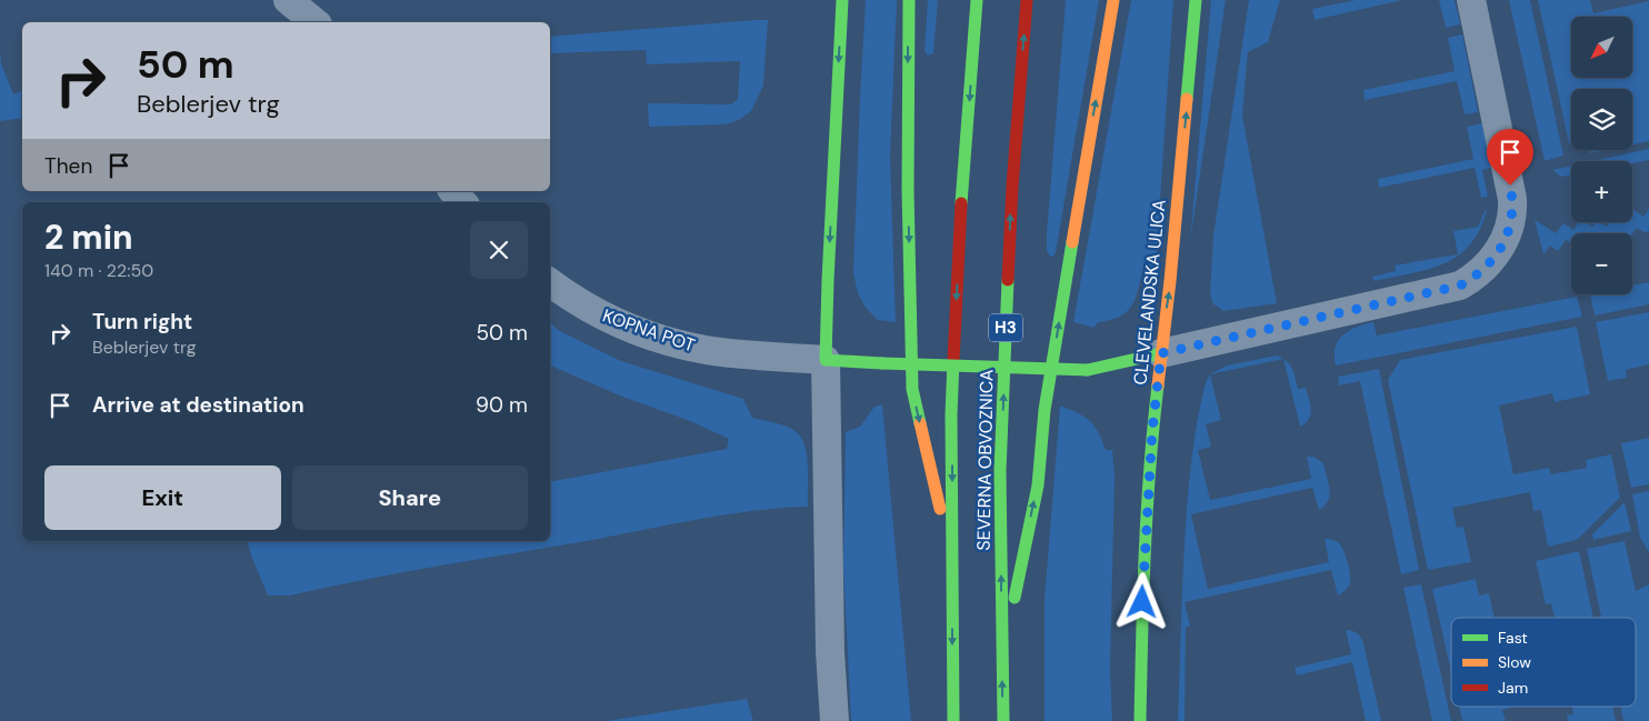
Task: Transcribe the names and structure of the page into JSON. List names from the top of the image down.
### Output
{
  "streets": {
    "main road": ["CLEVELANDSKA ULICA", "H3", "SEVERNA OBVOZNICA"],
    "street": ["KOPNA POT"]
  },
  "legend": ["Fast", "Slow", "Jam"],
  "north": "bottom left",
  "page": {
    "map_buttons": ["+", "−"],
    "turn": ["50 m", "Beblerjev trg"],
    "then": "Then",
    "heading": ["2 min", "140 m · 22:50"],
    "list": [
      {
        "name": "Turn right",
        "note": "Beblerjev trg",
        "value": "50 m"
      },
      {
        "name": "Arrive at destination",
        "value": "90 m"
      }
    ],
    "buttons": ["Exit", "Share"]
  }
}
